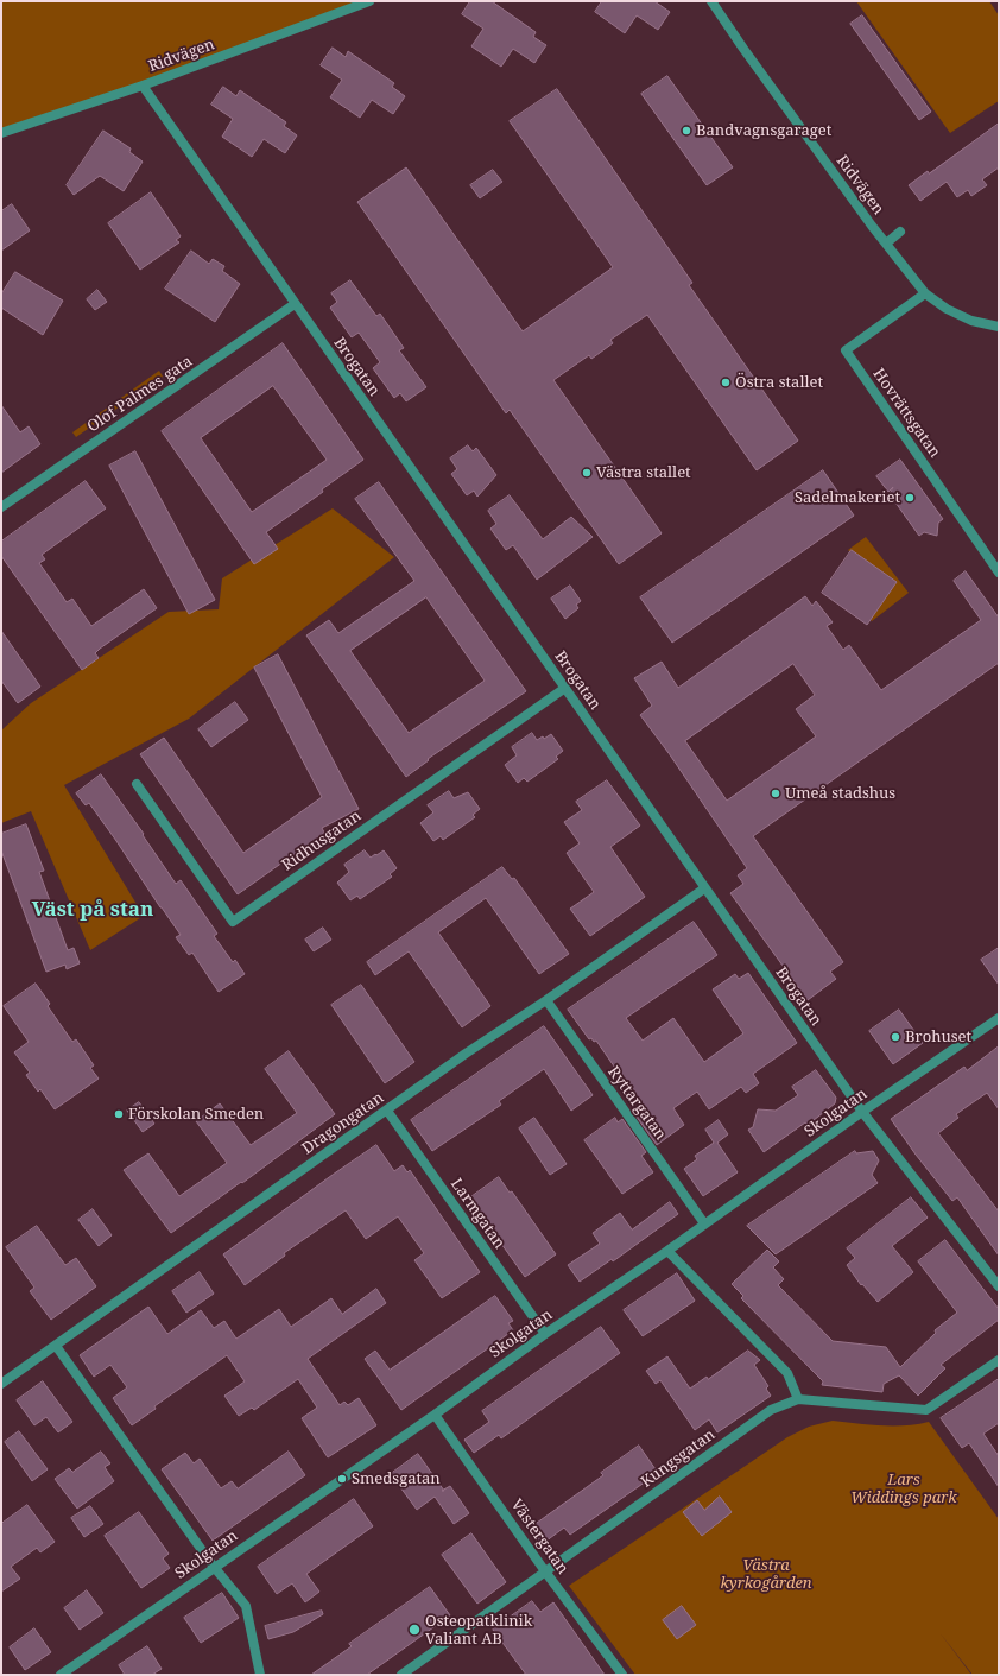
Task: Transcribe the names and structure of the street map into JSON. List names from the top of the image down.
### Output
{
  "streets": {
    "street": [
      "Ridvägen",
      "Brogatan",
      "Olof Palmes gata",
      "Hovrättsgatan",
      "Ridhusgatan",
      "Ryttargatan",
      "Skolgatan",
      "Dragongatan",
      "Larmgatan",
      "Kungsgatan",
      "Västergatan"
    ]
  },
  "crossings": [
    ["Ridvägen", "Brogatan"],
    ["Ridvägen", "Hovrättsgatan"],
    ["Brogatan", "Olof Palmes gata"],
    ["Brogatan", "Ridhusgatan"],
    ["Brogatan", "Skolgatan"],
    ["Brogatan", "Dragongatan"],
    ["Ryttargatan", "Skolgatan"],
    ["Ryttargatan", "Dragongatan"],
    ["Skolgatan", "Larmgatan"],
    ["Skolgatan", "Västergatan"],
    ["Dragongatan", "Larmgatan"],
    ["Kungsgatan", "Västergatan"]
  ],
  "districts": ["Väst på stan"],
  "parks": ["Lars Widdings park", "Västra kyrkogården"],
  "places": [
    "Bandvagnsgaraget",
    "Östra stallet",
    "Västra stallet",
    "Sadelmakeriet",
    "Umeå stadshus",
    "Brohuset",
    "Förskolan Smeden",
    "Smedsgatan",
    "Osteopatklinik Valiant AB"
  ]
}
